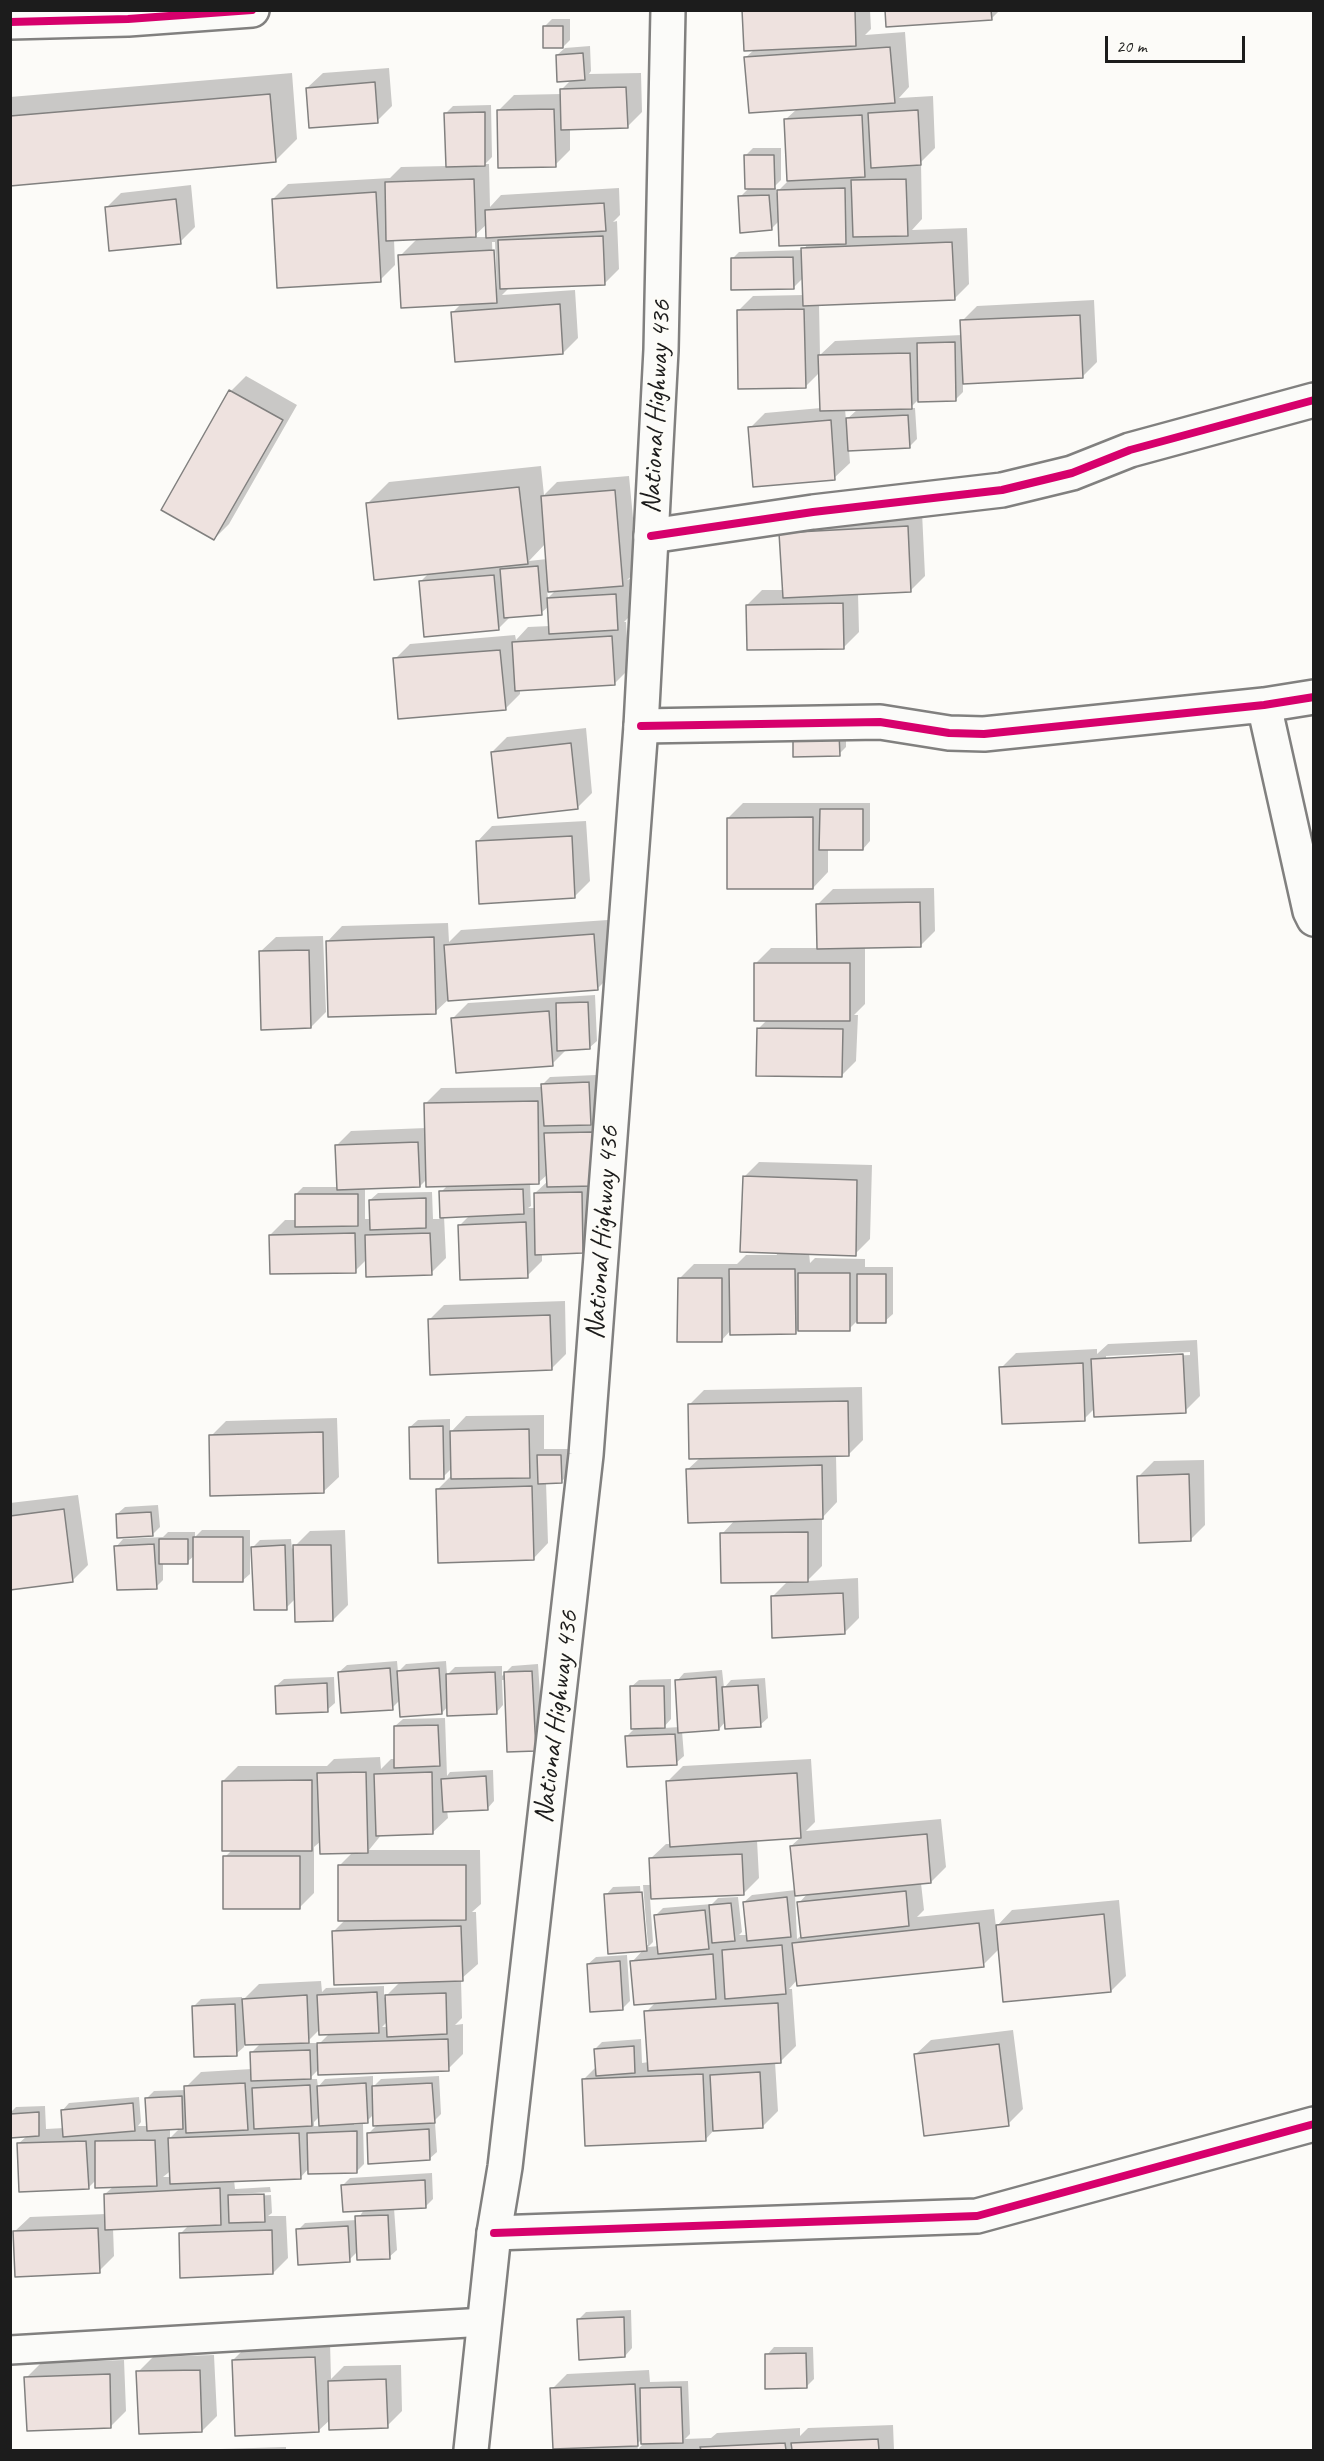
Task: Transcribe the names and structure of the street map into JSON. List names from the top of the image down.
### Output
{
  "streets": {
    "street": ["National Highway 436"]
  },
  "scale_bar": "20 m"
}
